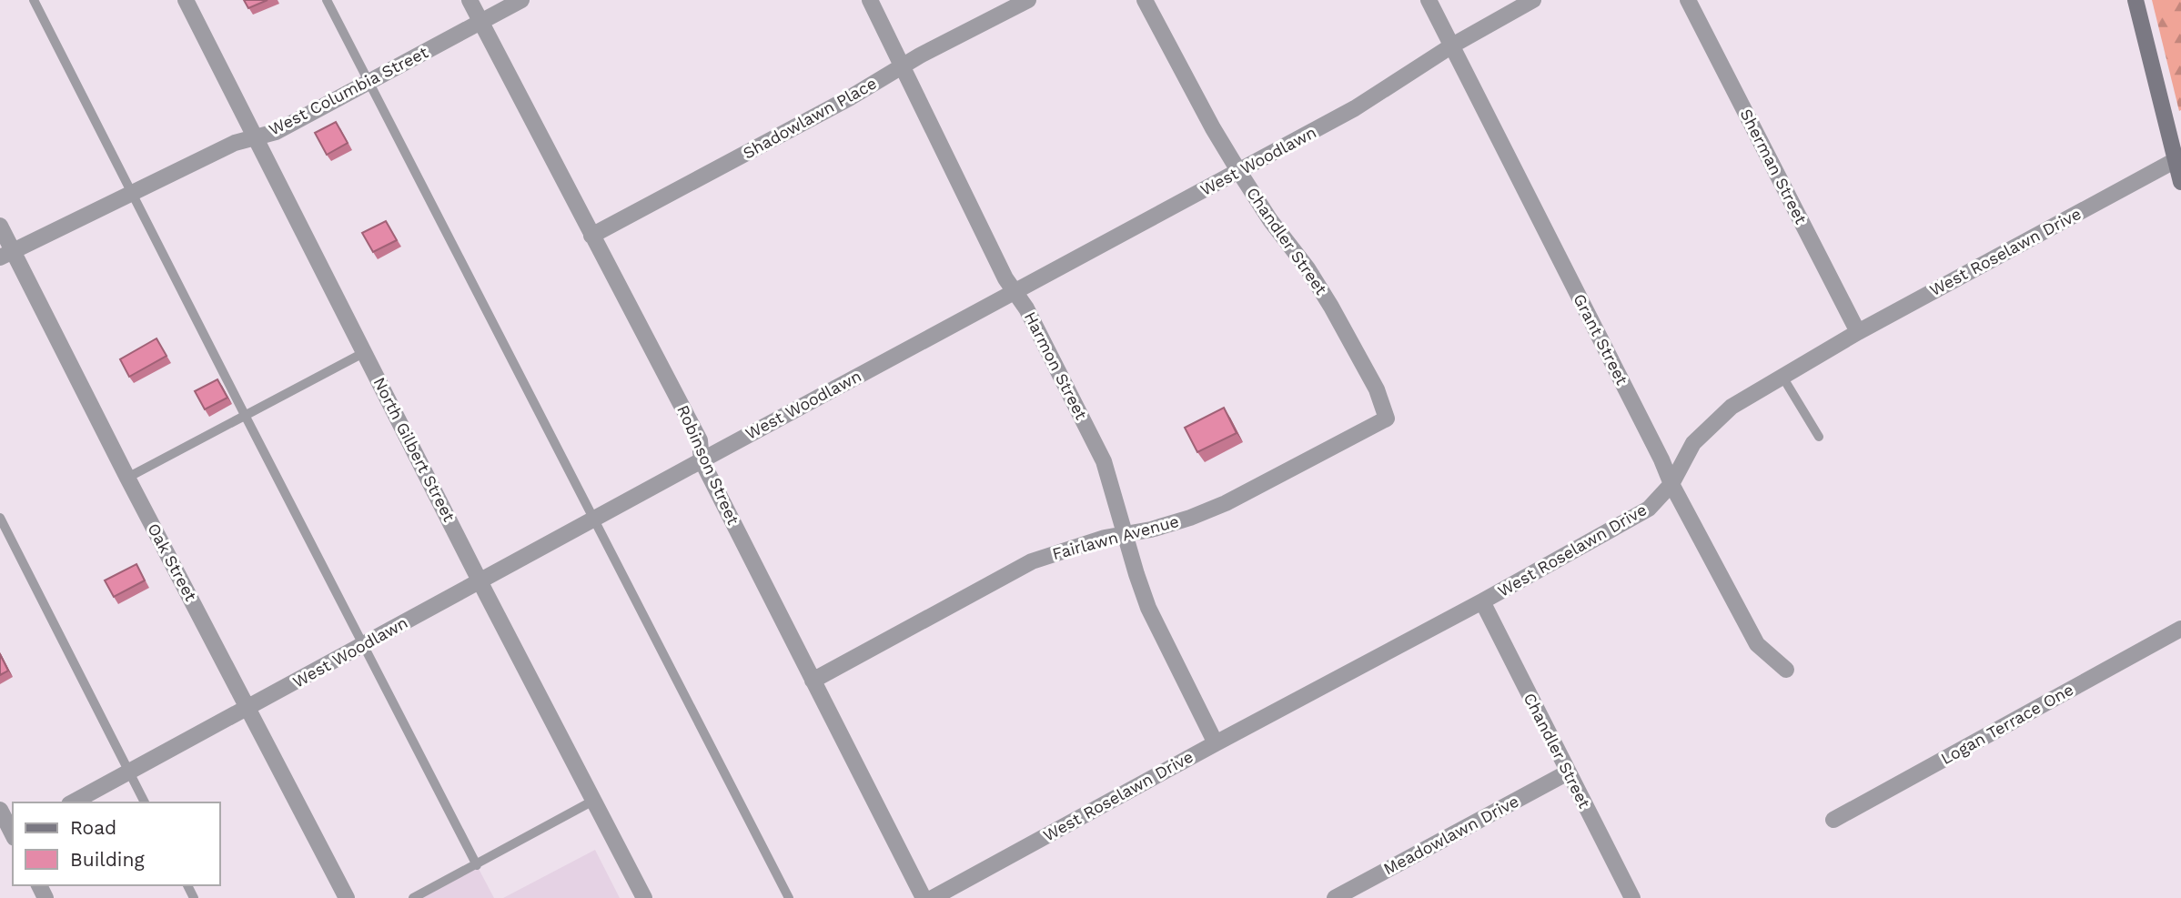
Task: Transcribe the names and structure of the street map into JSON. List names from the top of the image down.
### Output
{
  "streets": {
    "street": [
      "West Columbia Street",
      "Shadowlawn Place",
      "West Woodlawn",
      "Sherman Street",
      "Chandler Street",
      "West Roselawn Drive",
      "Grant Street",
      "Harmon Street",
      "North Gilbert Street",
      "Robinson Street",
      "Fairlawn Avenue",
      "Oak Street",
      "Logan Terrace One",
      "Meadowlawn Drive"
    ]
  },
  "crossings": [
    ["West Columbia Street", "North Gilbert Street"],
    ["West Columbia Street", "Robinson Street"],
    ["West Columbia Street", "Oak Street"],
    ["Shadowlawn Place", "Harmon Street"],
    ["Shadowlawn Place", "Robinson Street"],
    ["West Woodlawn", "Chandler Street"],
    ["West Woodlawn", "Grant Street"],
    ["West Woodlawn", "Harmon Street"],
    ["West Woodlawn", "North Gilbert Street"],
    ["West Woodlawn", "Robinson Street"],
    ["West Woodlawn", "Oak Street"],
    ["Sherman Street", "West Roselawn Drive"],
    ["Chandler Street", "West Roselawn Drive"],
    ["Chandler Street", "Fairlawn Avenue"],
    ["Chandler Street", "Meadowlawn Drive"],
    ["West Roselawn Drive", "Grant Street"],
    ["West Roselawn Drive", "Harmon Street"],
    ["Harmon Street", "Fairlawn Avenue"],
    ["Robinson Street", "Fairlawn Avenue"]
  ],
  "legend": ["Road", "Building"]
}
